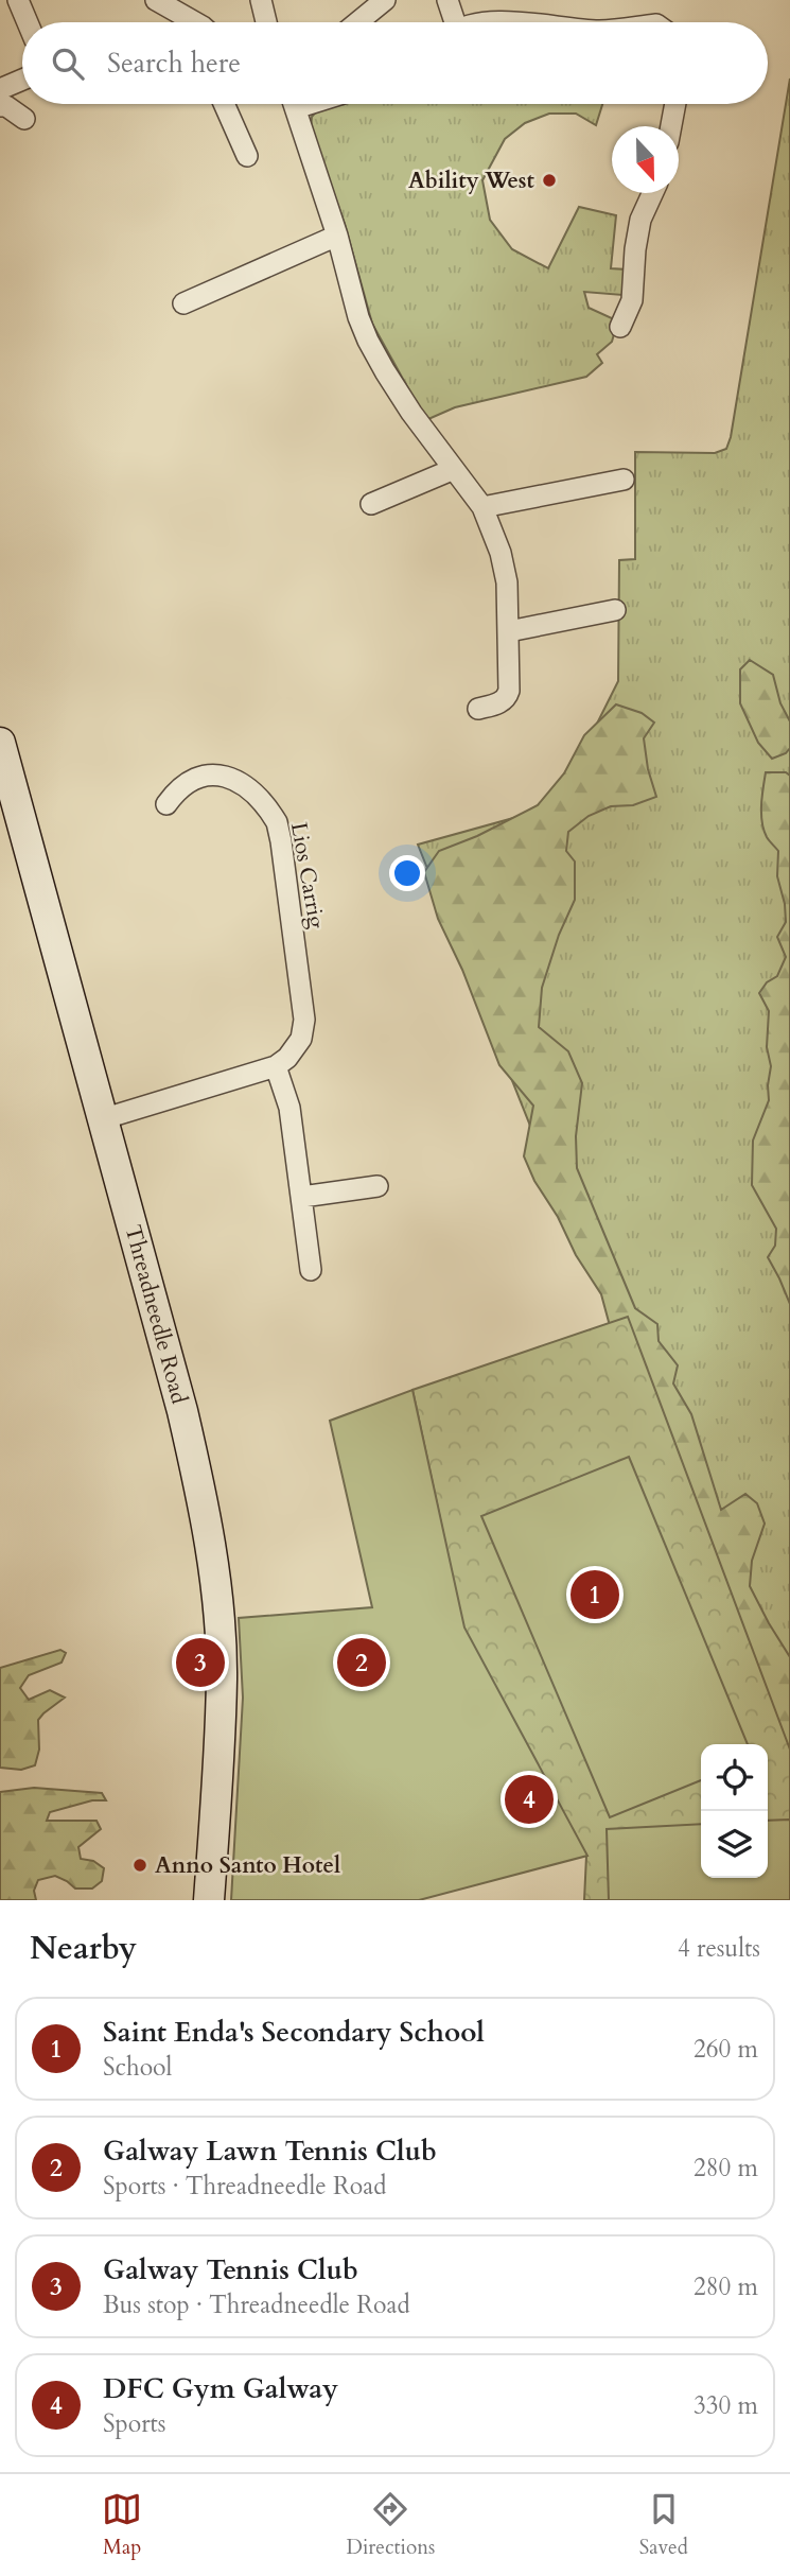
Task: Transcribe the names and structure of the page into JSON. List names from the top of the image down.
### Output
{
  "streets": {
    "main road": ["Threadneedle Road"],
    "street": ["Lios Carrig"]
  },
  "places": ["Ability West", "Anno Santo Hotel"],
  "north": "bottom",
  "page": {
    "search": "Search here",
    "pins": [
      "1",
      "2",
      "3",
      "4"
    ],
    "heading": ["Nearby", "4 results"],
    "list": [
      {
        "mark": "1",
        "name": "Saint Enda's Secondary School",
        "note": "School",
        "value": "260 m"
      },
      {
        "mark": "2",
        "name": "Galway Lawn Tennis Club",
        "note": "Sports · Threadneedle Road",
        "value": "280 m"
      },
      {
        "mark": "3",
        "name": "Galway Tennis Club",
        "note": "Bus stop · Threadneedle Road",
        "value": "280 m"
      },
      {
        "mark": "4",
        "name": "DFC Gym Galway",
        "note": "Sports",
        "value": "330 m"
      }
    ],
    "nav": ["Map", "Directions", "Saved"]
  }
}
